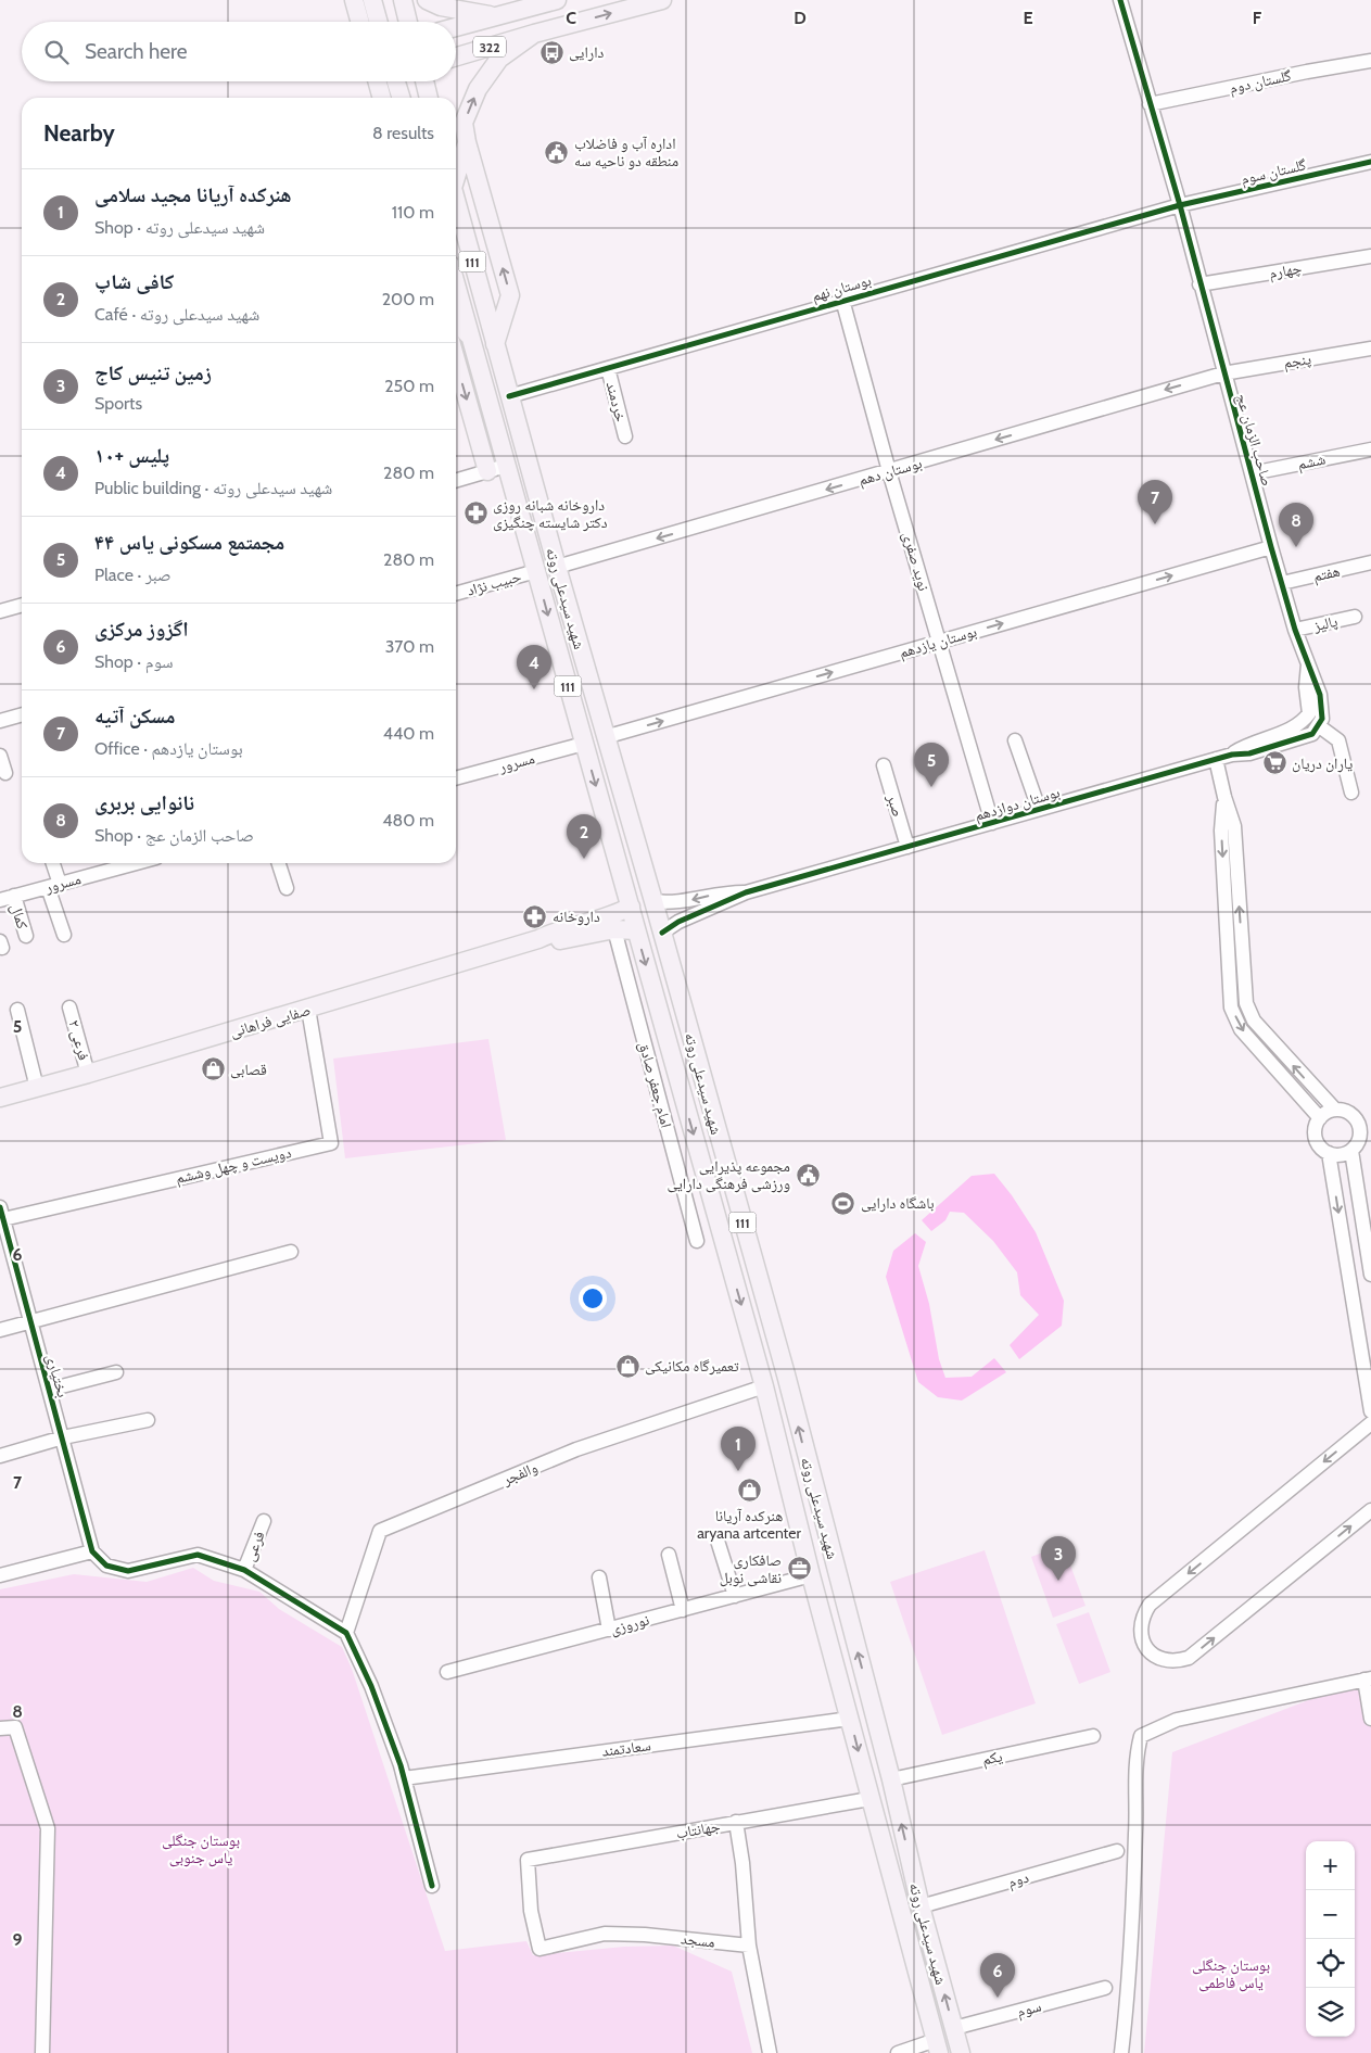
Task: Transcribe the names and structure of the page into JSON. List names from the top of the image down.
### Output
{
  "streets": {
    "main road": [
      "322",
      "111",
      "شهید سیدعلی روته",
      "صفایی فراهانی"
    ],
    "street": [
      "گلستان دوم",
      "گلستان سوم",
      "چهارم",
      "بوستان نهم",
      "پنجم",
      "خردمند",
      "صاحب الزمان عج",
      "ششم",
      "بوستان دهم",
      "نوید صفری",
      "هفتم",
      "حبیب نژاد",
      "پالیز",
      "بوستان یازدهم",
      "مسرور",
      "بوستان دوازدهم",
      "صبر",
      "کمال",
      "فرعی ۲",
      "امام جعفر صادق",
      "دویست و چهل وششم",
      "بختیاری",
      "والفجر",
      "فرعی",
      "نوروزی",
      "سعادتمند",
      "یکم",
      "جهانتاب",
      "دوم",
      "مسجد",
      "سوم"
    ]
  },
  "crossings": [
    ["گلستان دوم", "صاحب الزمان عج"],
    ["گلستان سوم", "بوستان نهم"],
    ["گلستان سوم", "صاحب الزمان عج"],
    ["چهارم", "صاحب الزمان عج"],
    ["بوستان نهم", "خردمند"],
    ["بوستان نهم", "صاحب الزمان عج"],
    ["بوستان نهم", "نوید صفری"],
    ["بوستان نهم", "شهید سیدعلی روته"],
    ["پنجم", "صاحب الزمان عج"],
    ["پنجم", "بوستان دهم"],
    ["صاحب الزمان عج", "ششم"],
    ["صاحب الزمان عج", "بوستان دهم"],
    ["صاحب الزمان عج", "هفتم"],
    ["صاحب الزمان عج", "پالیز"],
    ["صاحب الزمان عج", "بوستان یازدهم"],
    ["صاحب الزمان عج", "بوستان دوازدهم"],
    ["بوستان دهم", "نوید صفری"],
    ["بوستان دهم", "شهید سیدعلی روته"],
    ["نوید صفری", "بوستان یازدهم"],
    ["نوید صفری", "بوستان دوازدهم"],
    ["حبیب نژاد", "شهید سیدعلی روته"],
    ["شهید سیدعلی روته", "بوستان یازدهم"],
    ["شهید سیدعلی روته", "مسرور"],
    ["شهید سیدعلی روته", "بوستان دوازدهم"],
    ["شهید سیدعلی روته", "صفایی فراهانی"],
    ["شهید سیدعلی روته", "والفجر"],
    ["شهید سیدعلی روته", "نوروزی"],
    ["شهید سیدعلی روته", "سعادتمند"],
    ["شهید سیدعلی روته", "یکم"],
    ["شهید سیدعلی روته", "جهانتاب"],
    ["شهید سیدعلی روته", "دوم"],
    ["شهید سیدعلی روته", "سوم"],
    ["مسرور", "کمال"],
    ["بوستان دوازدهم", "صبر"],
    ["صفایی فراهانی", "فرعی ۲"],
    ["صفایی فراهانی", "امام جعفر صادق"],
    ["صفایی فراهانی", "دویست و چهل وششم"],
    ["دویست و چهل وششم", "بختیاری"],
    ["جهانتاب", "مسجد"]
  ],
  "one_way": ["بوستان دهم", "بوستان یازدهم"],
  "parks": ["بوستان جنگلی یاس جنوبی", "بوستان جنگلی یاس فاطمی"],
  "places": {
    "bus stop": ["دارایی"],
    "public building": ["اداره آب و فاضلاب منطقه دو ناحیه سه", "مجموعه پذیرایی ورزشی فرهنگی دارایی"],
    "pharmacy": ["داروخانه شبانه روزی دکتر شایسته چنگیزی", "داروخانه"],
    "supermarket": ["یاران دریان"],
    "shop": ["قصابی", "تعمیرگاه مکانیکی", "هنرکده آریانا aryana artcenter"],
    "sports": ["باشگاه دارایی"],
    "office": ["صافکاری نقاشی نوبل"]
  },
  "page": {
    "search": "Search here",
    "heading": ["Nearby", "8 results"],
    "list": [
      {
        "mark": "1",
        "name": "هنرکده آریانا مجید سلامی",
        "note": "Shop · شهید سیدعلی روته",
        "value": "110 m"
      },
      {
        "mark": "2",
        "name": "کافی شاپ",
        "note": "Café · شهید سیدعلی روته",
        "value": "200 m"
      },
      {
        "mark": "3",
        "name": "زمین تنیس کاج",
        "note": "Sports",
        "value": "250 m"
      },
      {
        "mark": "4",
        "name": "پلیس +۱۰",
        "note": "Public building · شهید سیدعلی روته",
        "value": "280 m"
      },
      {
        "mark": "5",
        "name": "مجمتمع مسکونی یاس ۴۴",
        "note": "Place · صبر",
        "value": "280 m"
      },
      {
        "mark": "6",
        "name": "اگزوز مرکزی",
        "note": "Shop · سوم",
        "value": "370 m"
      },
      {
        "mark": "7",
        "name": "مسکن آتیه",
        "note": "Office · بوستان یازدهم",
        "value": "440 m"
      },
      {
        "mark": "8",
        "name": "نانوایی بربری",
        "note": "Shop · صاحب الزمان عج",
        "value": "480 m"
      }
    ],
    "pins": [
      "7",
      "8",
      "4",
      "5",
      "2",
      "1",
      "3",
      "6"
    ],
    "map_buttons": ["+", "−"]
  },
  "grid": {
    "columns": [
      "C",
      "D",
      "E",
      "F"
    ],
    "rows": [
      "5",
      "6",
      "7",
      "8",
      "9"
    ]
  }
}
